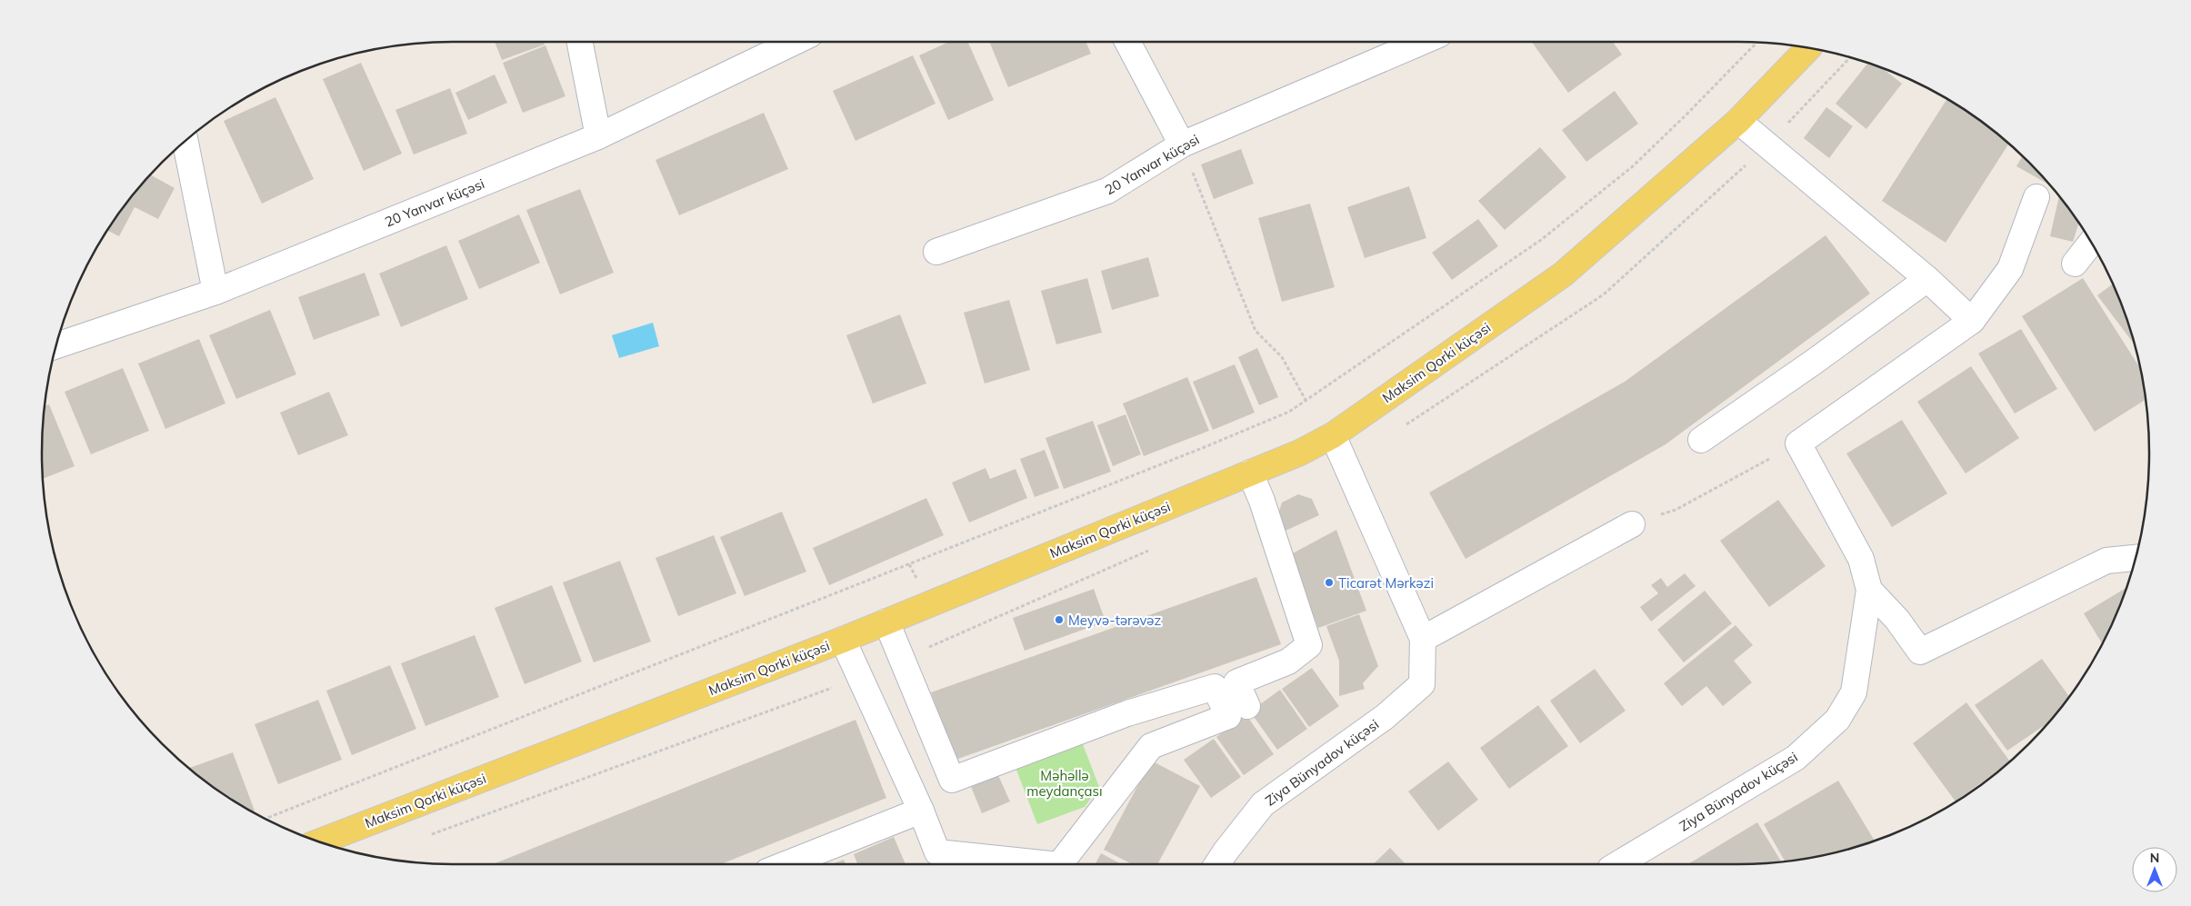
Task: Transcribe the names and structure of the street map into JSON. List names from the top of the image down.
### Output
{
  "streets": {
    "main road": ["Maksim Qorki küçəsi"],
    "street": ["20 Yanvar küçəsi", "Ziya Bünyadov küçəsi"]
  },
  "parks": ["Məhəllə meydançası"],
  "places": ["Ticarət Mərkəzi", "Meyvə-tərəvəz"],
  "north": "top"
}
